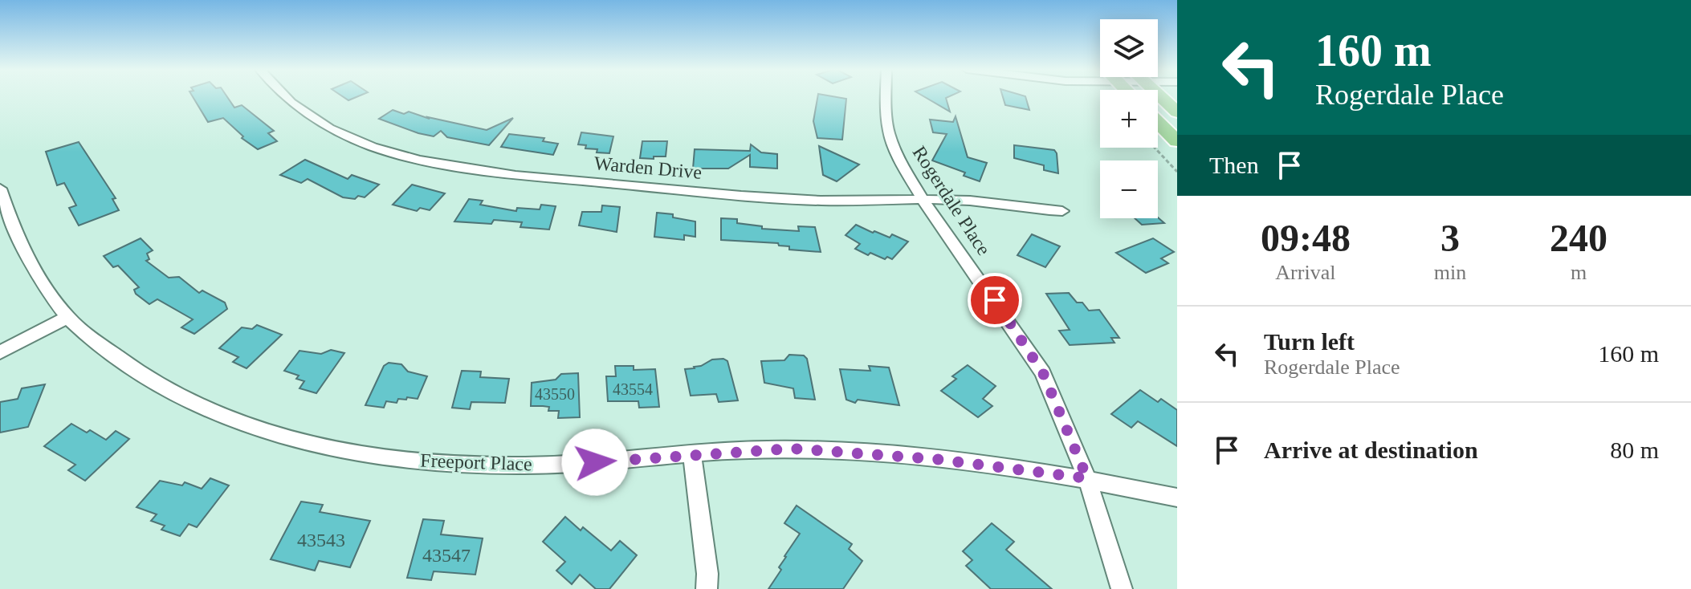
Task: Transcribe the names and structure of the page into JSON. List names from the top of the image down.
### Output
{
  "streets": {
    "street": ["Warden Drive", "Rogerdale Place", "Freeport Place"]
  },
  "crossings": [
    ["Warden Drive", "Rogerdale Place"],
    ["Rogerdale Place", "Freeport Place"]
  ],
  "house_numbers": [
    "43554",
    "43550",
    "43543",
    "43547"
  ],
  "page": {
    "turn": ["160 m", "Rogerdale Place"],
    "map_buttons": ["+", "−"],
    "then": "Then",
    "eta": [
      "09:48",
      "Arrival",
      "3",
      "min",
      "240",
      "m"
    ],
    "list": [
      {
        "name": "Turn left",
        "note": "Rogerdale Place",
        "value": "160 m"
      },
      {
        "name": "Arrive at destination",
        "value": "80 m"
      }
    ]
  }
}
